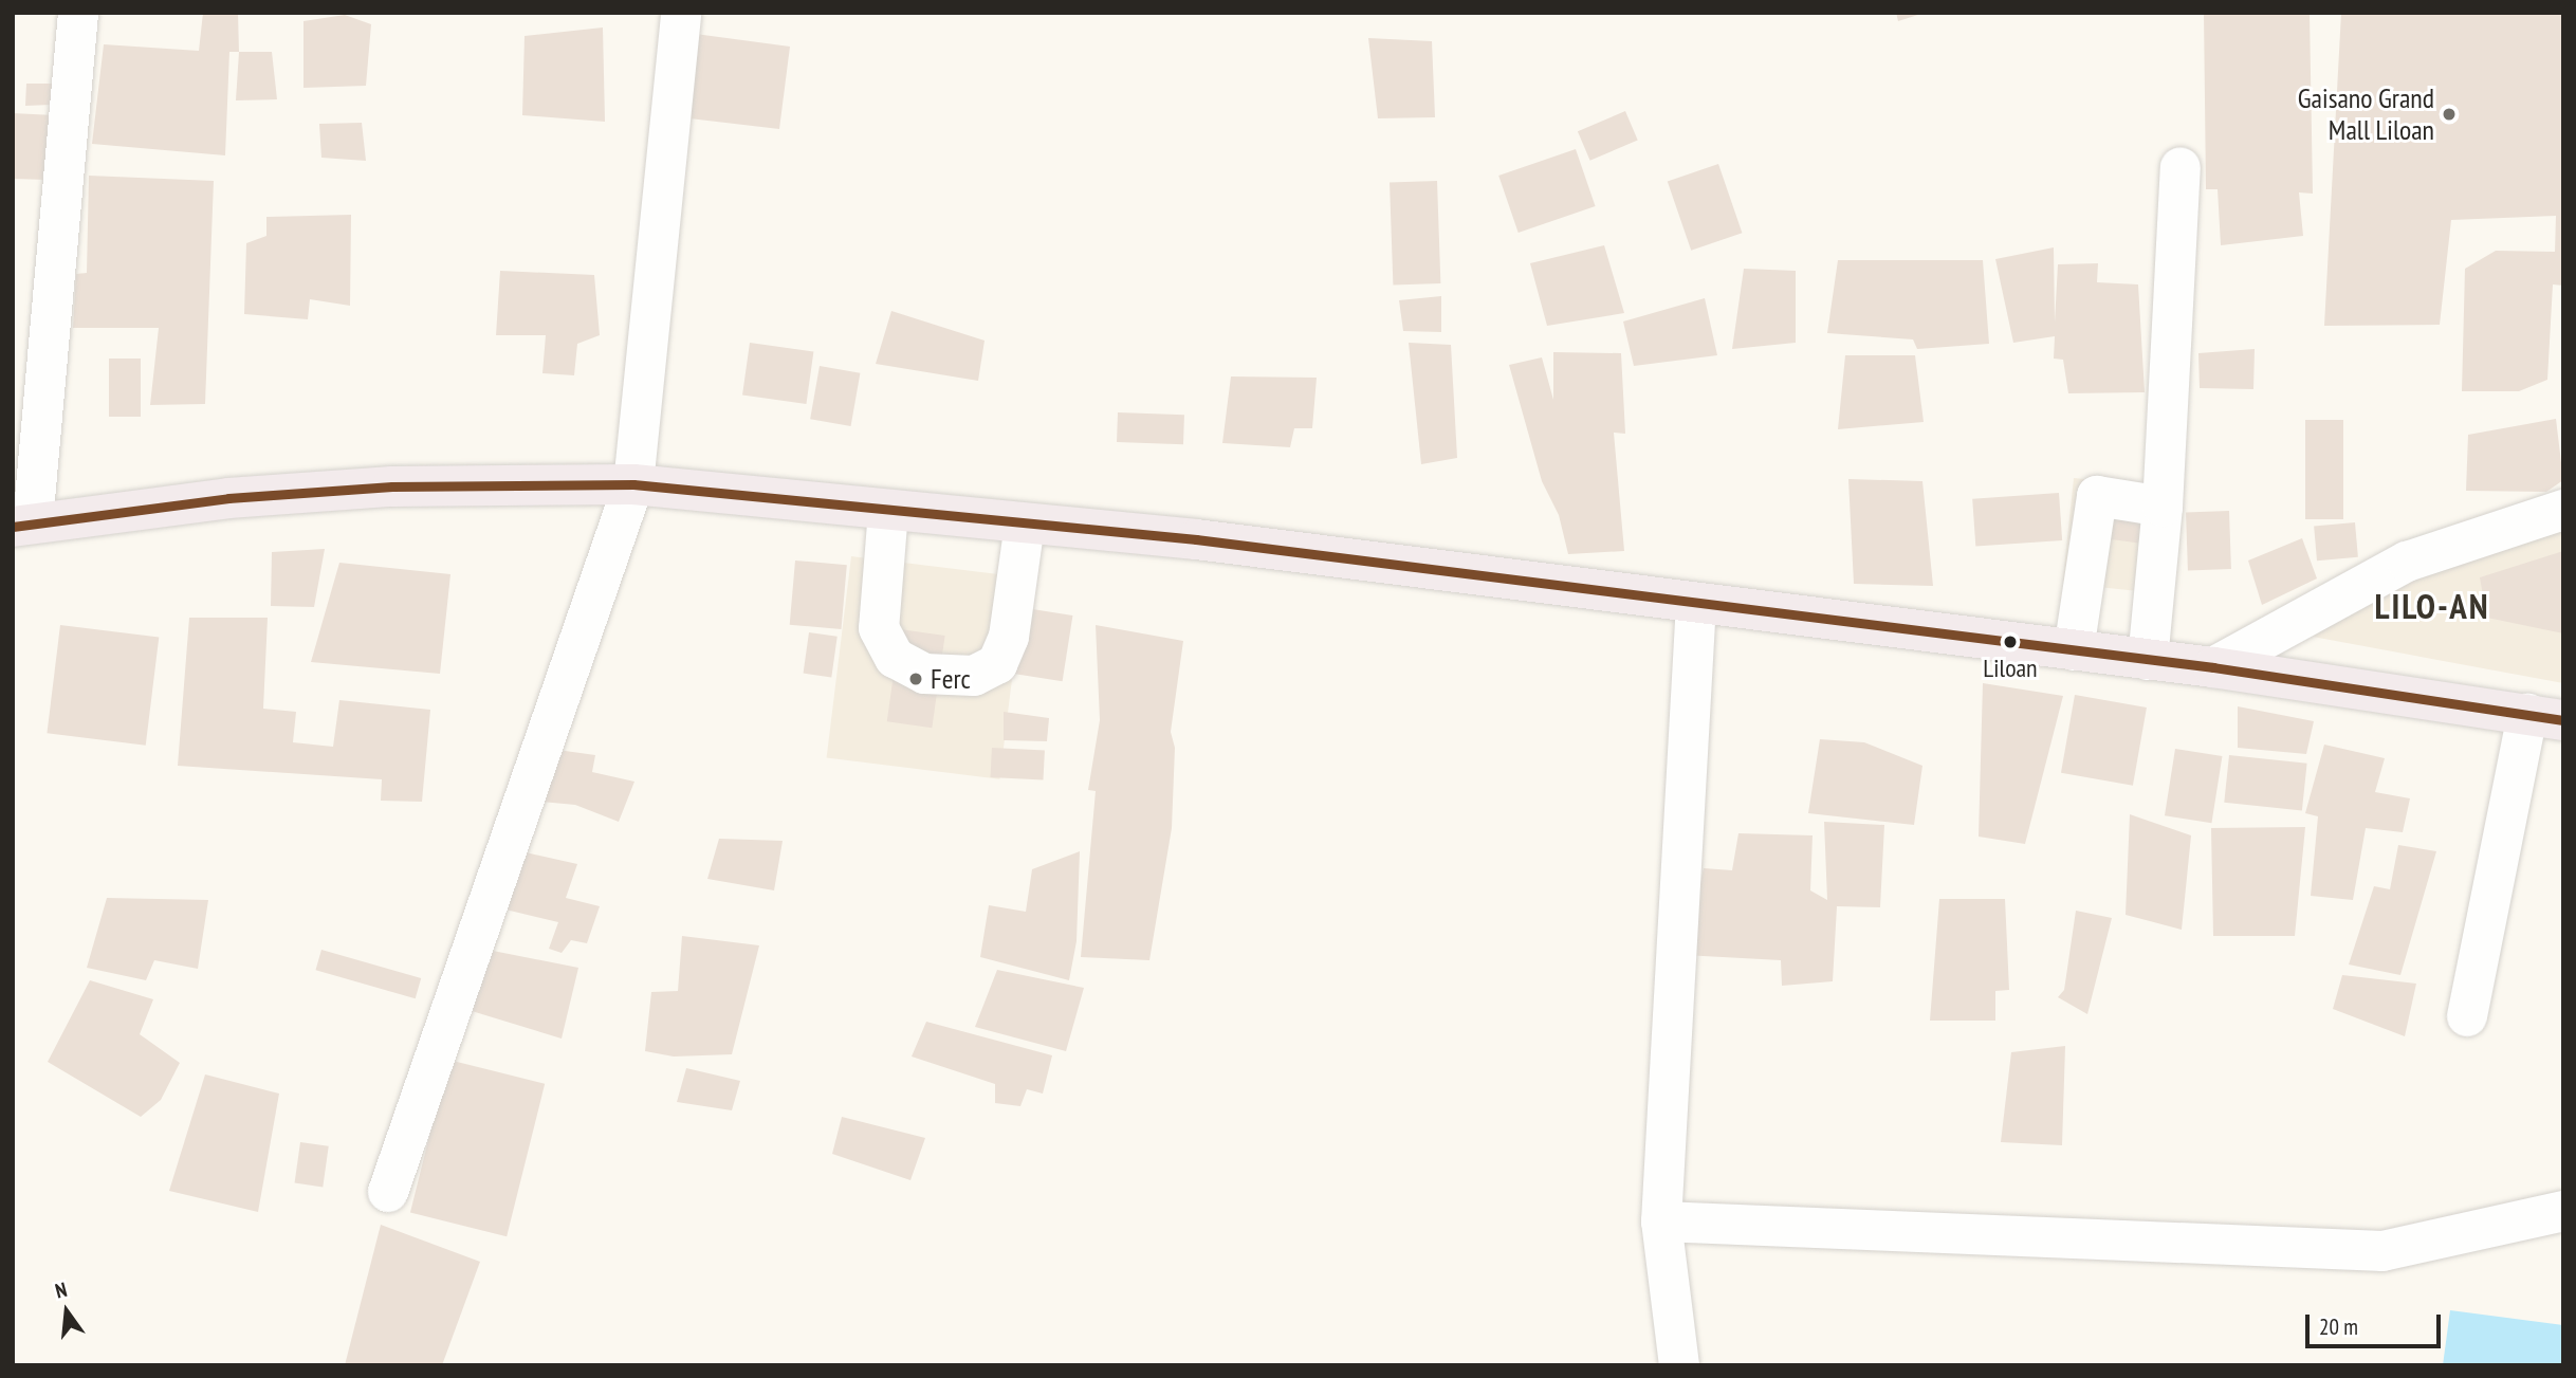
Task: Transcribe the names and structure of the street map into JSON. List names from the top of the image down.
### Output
{
  "districts": ["LILO-AN"],
  "places": ["Gaisano Grand Mall Liloan", "Liloan", "Ferc"],
  "scale_bar": "20 m",
  "north": "top"
}
